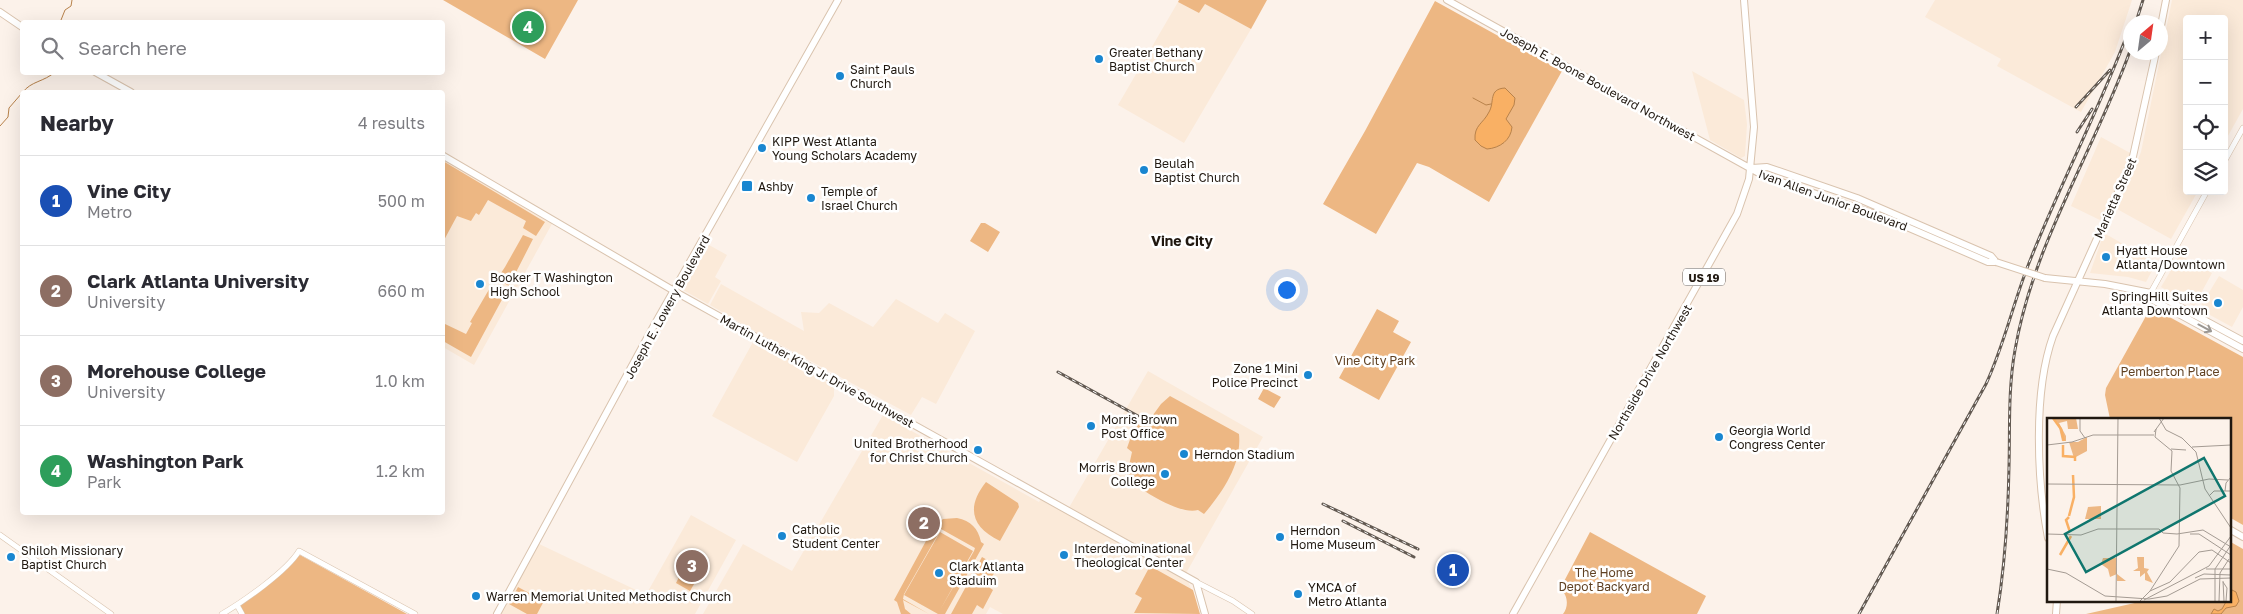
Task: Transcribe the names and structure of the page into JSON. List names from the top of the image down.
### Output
{
  "streets": {
    "main road": [
      "Joseph E. Boone Boulevard Northwest",
      "Marietta Street",
      "Ivan Allen Junior Boulevard",
      "US 19",
      "Joseph E. Lowery Boulevard",
      "Martin Luther King Jr Drive Southwest",
      "Northside Drive Northwest"
    ]
  },
  "crossings": [
    ["Joseph E. Boone Boulevard Northwest", "Ivan Allen Junior Boulevard"],
    ["Joseph E. Boone Boulevard Northwest", "Northside Drive Northwest"],
    ["Marietta Street", "Ivan Allen Junior Boulevard"],
    ["Ivan Allen Junior Boulevard", "Northside Drive Northwest"],
    ["Joseph E. Lowery Boulevard", "Martin Luther King Jr Drive Southwest"]
  ],
  "districts": ["Vine City"],
  "parks": ["Vine City Park", "Pemberton Place", "The Home Depot Backyard"],
  "places": {
    "other": [
      "Greater Bethany Baptist Church",
      "Saint Pauls Church",
      "KIPP West Atlanta Young Scholars Academy",
      "Beulah Baptist Church",
      "Temple of Israel Church",
      "Hyatt House Atlanta/Downtown",
      "Booker T Washington High School",
      "SpringHill Suites Atlanta Downtown",
      "Zone 1 Mini Police Precinct",
      "Morris Brown Post Office",
      "Georgia World Congress Center",
      "United Brotherhood for Christ Church",
      "Herndon Stadium",
      "Morris Brown College",
      "Catholic Student Center",
      "Herndon Home Museum",
      "Interdenominational Theological Center",
      "Shiloh Missionary Baptist Church",
      "Clark Atlanta Staduim",
      "YMCA of Metro Atlanta",
      "Warren Memorial United Methodist Church"
    ],
    "transit": ["Ashby"]
  },
  "north": "top right",
  "page": {
    "pins": [
      "4",
      "2",
      "3",
      "1"
    ],
    "map_buttons": ["+", "−"],
    "search": "Search here",
    "heading": ["Nearby", "4 results"],
    "list": [
      {
        "mark": "1",
        "name": "Vine City",
        "note": "Metro",
        "value": "500 m"
      },
      {
        "mark": "2",
        "name": "Clark Atlanta University",
        "note": "University",
        "value": "660 m"
      },
      {
        "mark": "3",
        "name": "Morehouse College",
        "note": "University",
        "value": "1.0 km"
      },
      {
        "mark": "4",
        "name": "Washington Park",
        "note": "Park",
        "value": "1.2 km"
      }
    ]
  }
}
